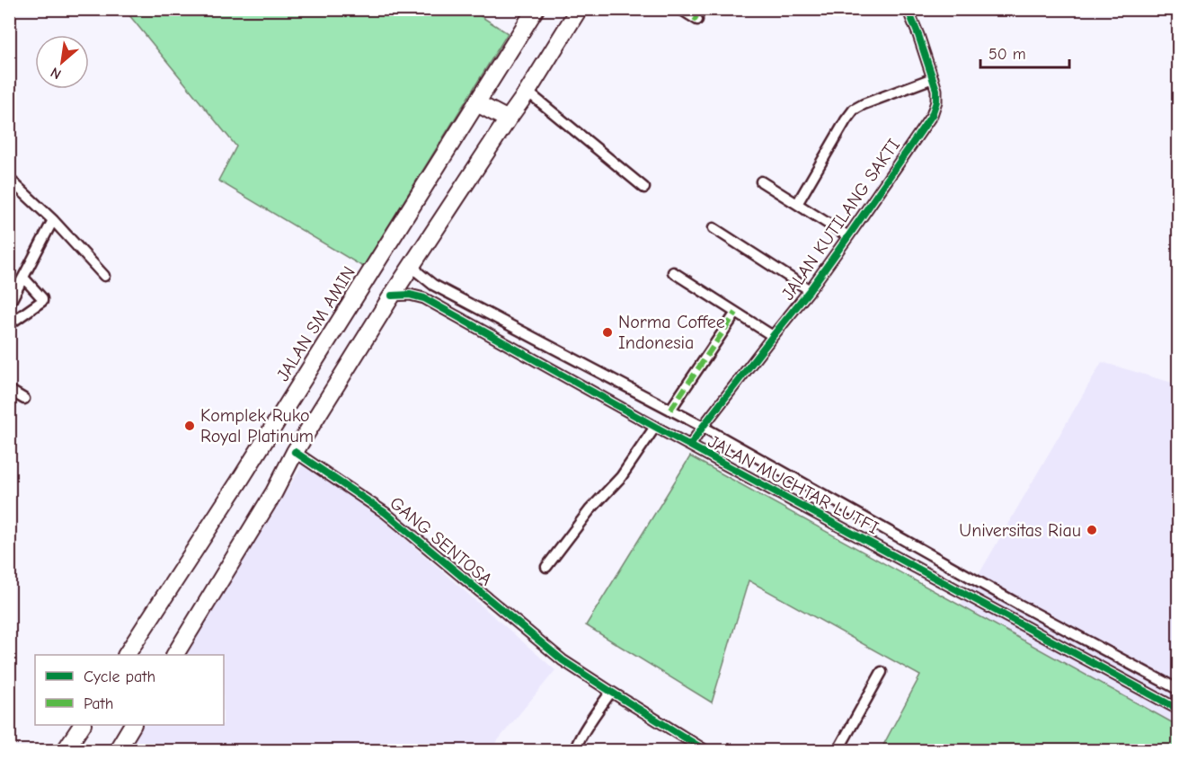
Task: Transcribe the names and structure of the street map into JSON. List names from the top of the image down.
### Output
{
  "streets": {
    "main road": ["JALAN SM AMIN"],
    "street": ["JALAN KUTILANG SAKTI", "JALAN MUCHTAR LUTFI", "GANG SENTOSA"]
  },
  "crossings": [
    ["JALAN KUTILANG SAKTI", "JALAN MUCHTAR LUTFI"]
  ],
  "places": ["Norma Coffee Indonesia", "Komplek Ruko Royal Platinum", "Universitas Riau"],
  "legend": ["Cycle path", "Path"],
  "scale_bar": "50 m",
  "north": "bottom left"
}
